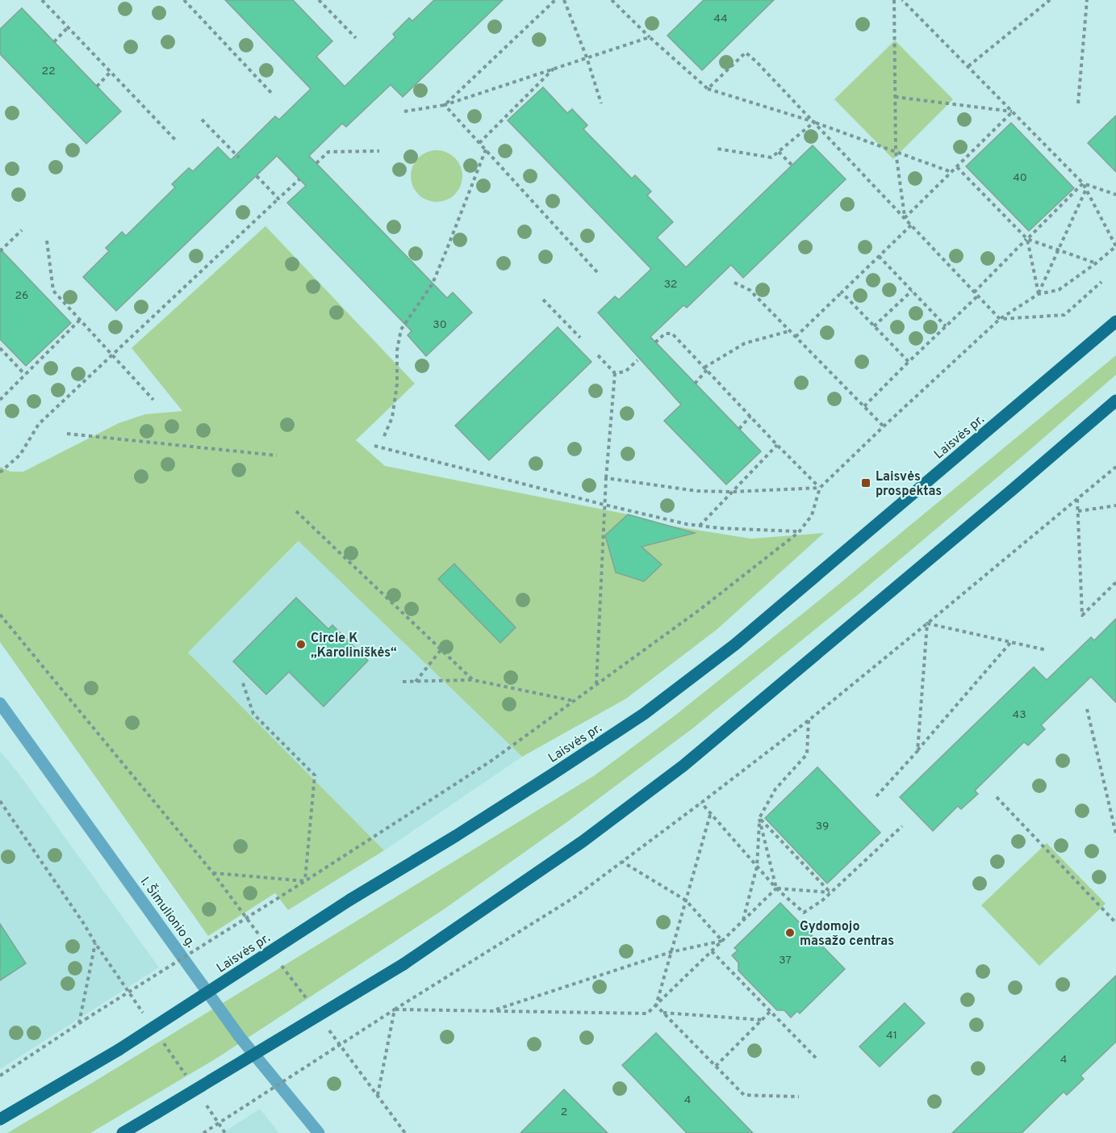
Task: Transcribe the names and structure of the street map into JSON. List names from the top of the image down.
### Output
{
  "streets": {
    "main road": ["Laisvės pr."],
    "street": ["I. Šimulionio g."]
  },
  "places": {
    "transit": ["Laisvės prospektas"],
    "other": ["Circle K „Karoliniškės“", "Gydomojo masažo centras"]
  },
  "house_numbers": [
    "44",
    "22",
    "40",
    "32",
    "26",
    "30",
    "43",
    "39",
    "37",
    "41",
    "4",
    "4",
    "2"
  ]
}
